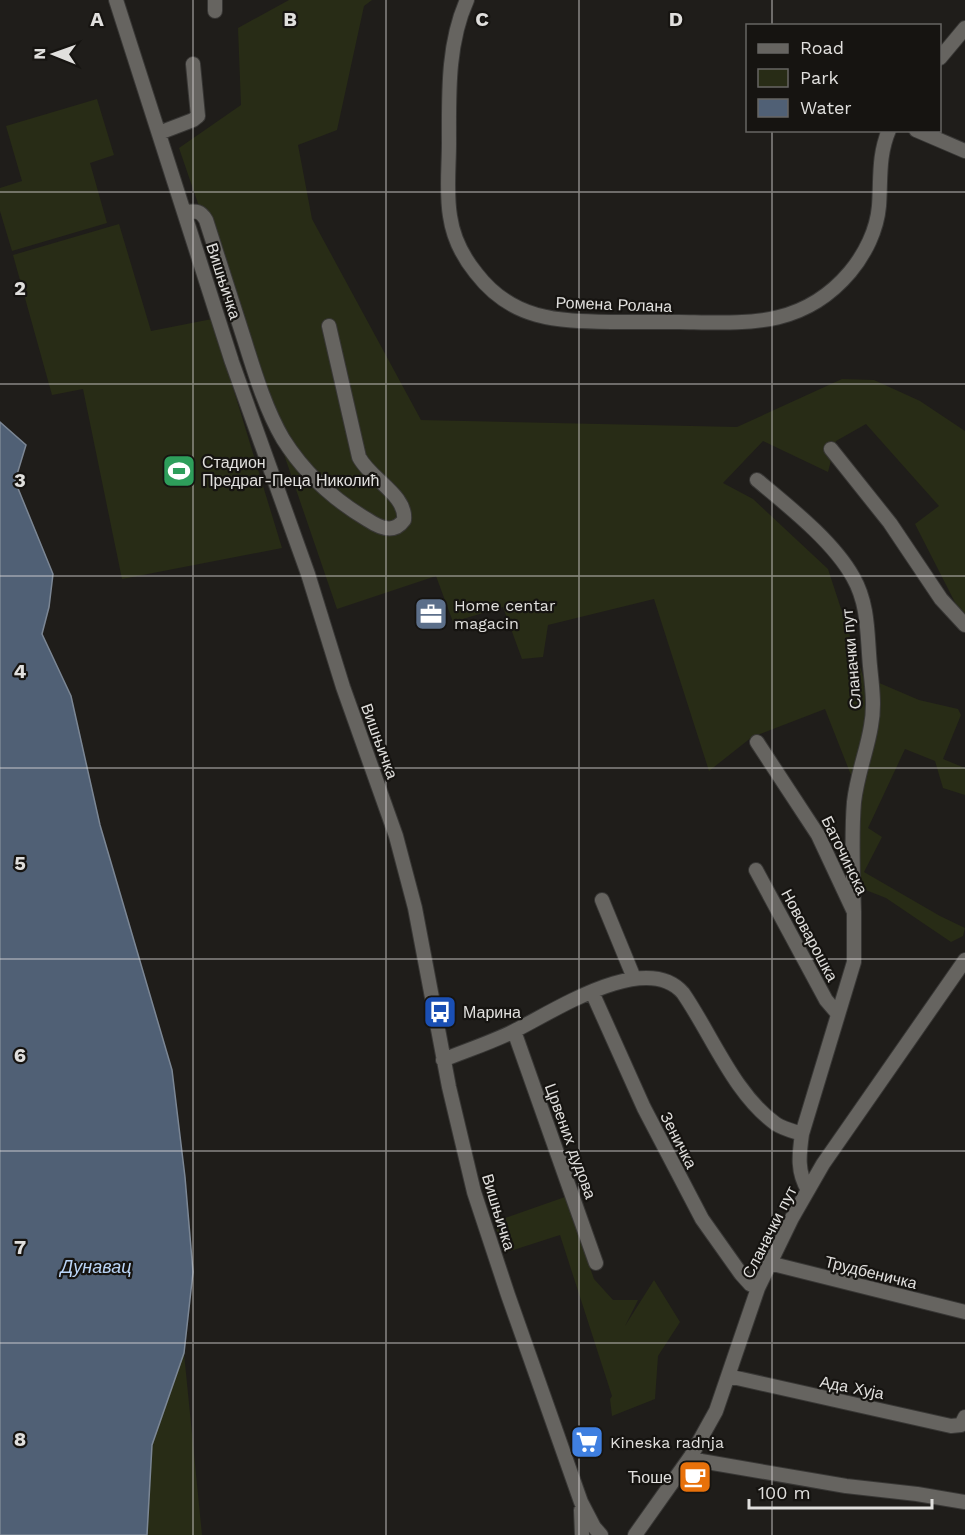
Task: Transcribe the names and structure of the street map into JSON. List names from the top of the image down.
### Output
{
  "streets": {
    "street": [
      "Вишњичка",
      "Ромена Ролана",
      "Сланачки пут",
      "Баточинска",
      "Нововарошка",
      "Зеничка",
      "Црвених дудова",
      "Трудбеничка",
      "Ада Хуја"
    ]
  },
  "crossings": [
    ["Сланачки пут", "Баточинска"],
    ["Сланачки пут", "Зеничка"],
    ["Сланачки пут", "Трудбеничка"],
    ["Сланачки пут", "Ада Хуја"],
    ["Баточинска", "Нововарошка"]
  ],
  "water": ["Дунавац"],
  "places": {
    "sports": ["Стадион Предраг-Пеца Николић"],
    "office": ["Home centar magacin"],
    "bus stop": ["Марина"],
    "supermarket": ["Kineska radnja"],
    "cafe": ["Ћоше"]
  },
  "legend": ["Road", "Park", "Water"],
  "scale_bar": "100 m",
  "north": "left",
  "grid": {
    "columns": [
      "A",
      "B",
      "C",
      "D"
    ],
    "rows": [
      "2",
      "3",
      "4",
      "5",
      "6",
      "7",
      "8"
    ]
  }
}
